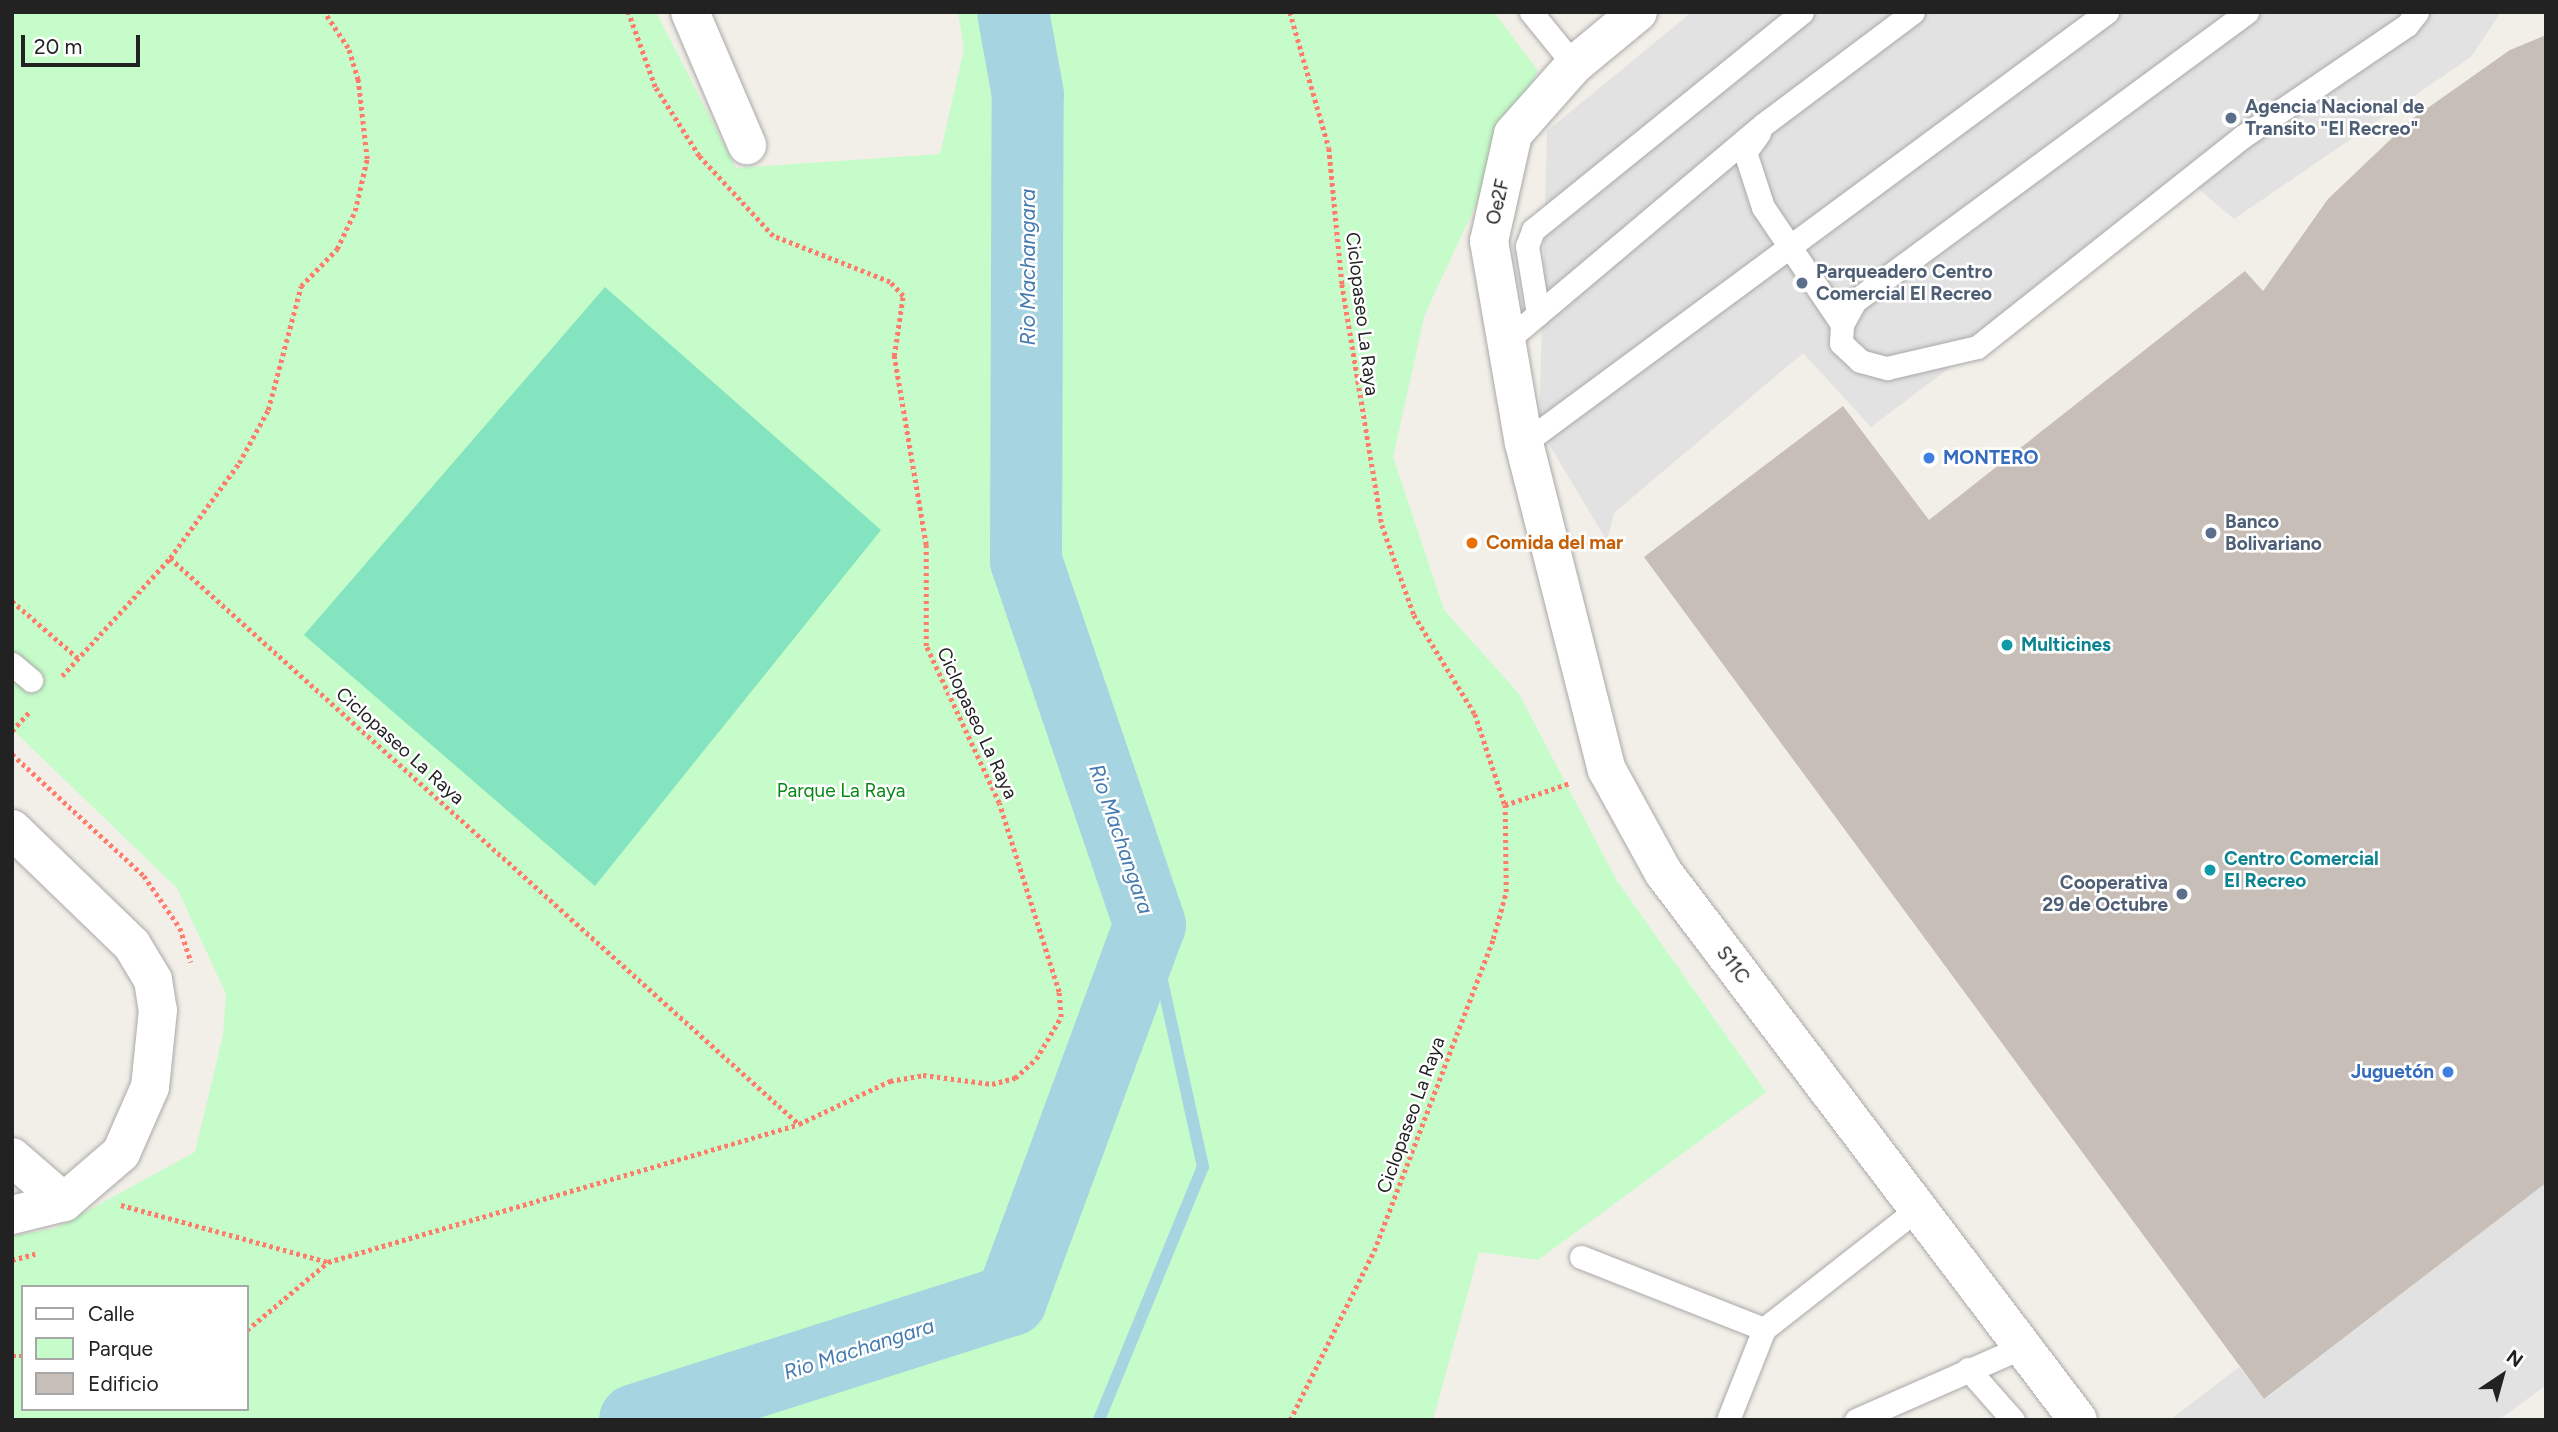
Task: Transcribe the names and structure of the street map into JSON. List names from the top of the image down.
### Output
{
  "streets": {
    "street": ["Oe2F", "S11C"],
    "path": ["Ciclopaseo La Raya"]
  },
  "crossings": [
    ["Oe2F", "S11C"]
  ],
  "water": ["Rio Machangara"],
  "parks": ["Parque La Raya"],
  "places": [
    "Agencia Nacional de Transito \"El Recreo\"",
    "Parqueadero Centro Comercial El Recreo",
    "MONTERO",
    "Banco Bolivariano",
    "Comida del mar",
    "Multicines",
    "Centro Comercial El Recreo",
    "Cooperativa 29 de Octubre",
    "Juguetón"
  ],
  "legend": ["Calle", "Parque", "Edificio"],
  "scale_bar": "20 m",
  "north": "top right"
}
